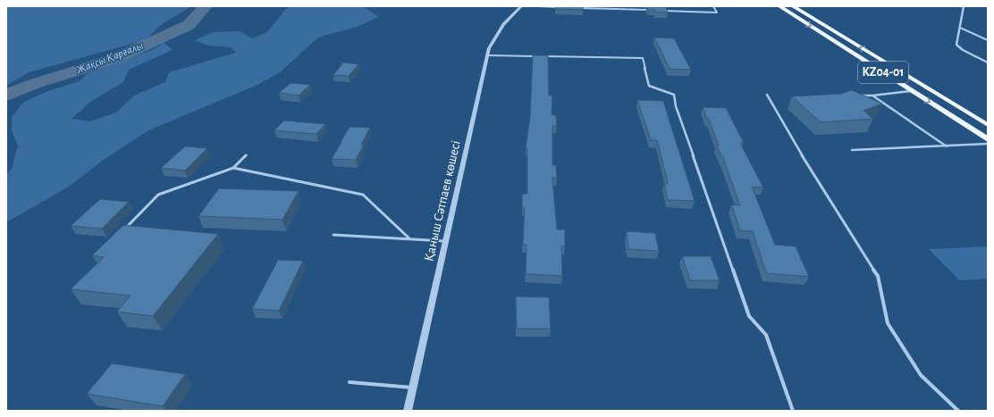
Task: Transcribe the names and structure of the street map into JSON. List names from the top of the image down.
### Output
{
  "streets": {
    "main road": ["KZ04-01"],
    "street": ["Қаныш Сәтпаев көшесі"]
  },
  "water": ["Жақсы Қарғалы"]
}
